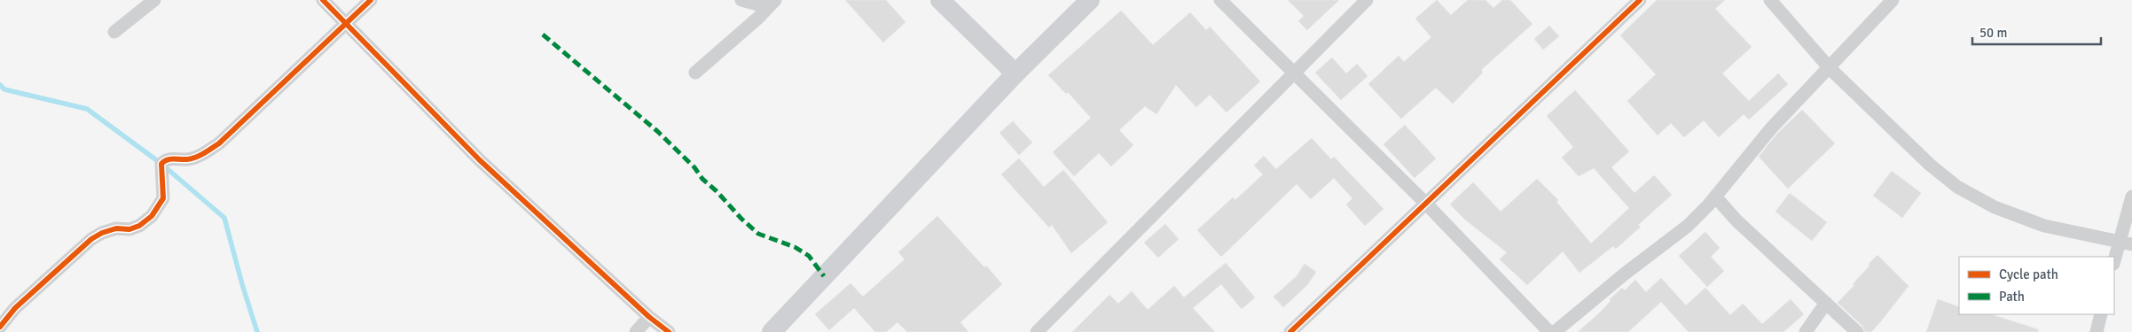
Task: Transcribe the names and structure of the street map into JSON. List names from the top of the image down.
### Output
{
  "legend": ["Cycle path", "Path"],
  "scale_bar": "50 m"
}
